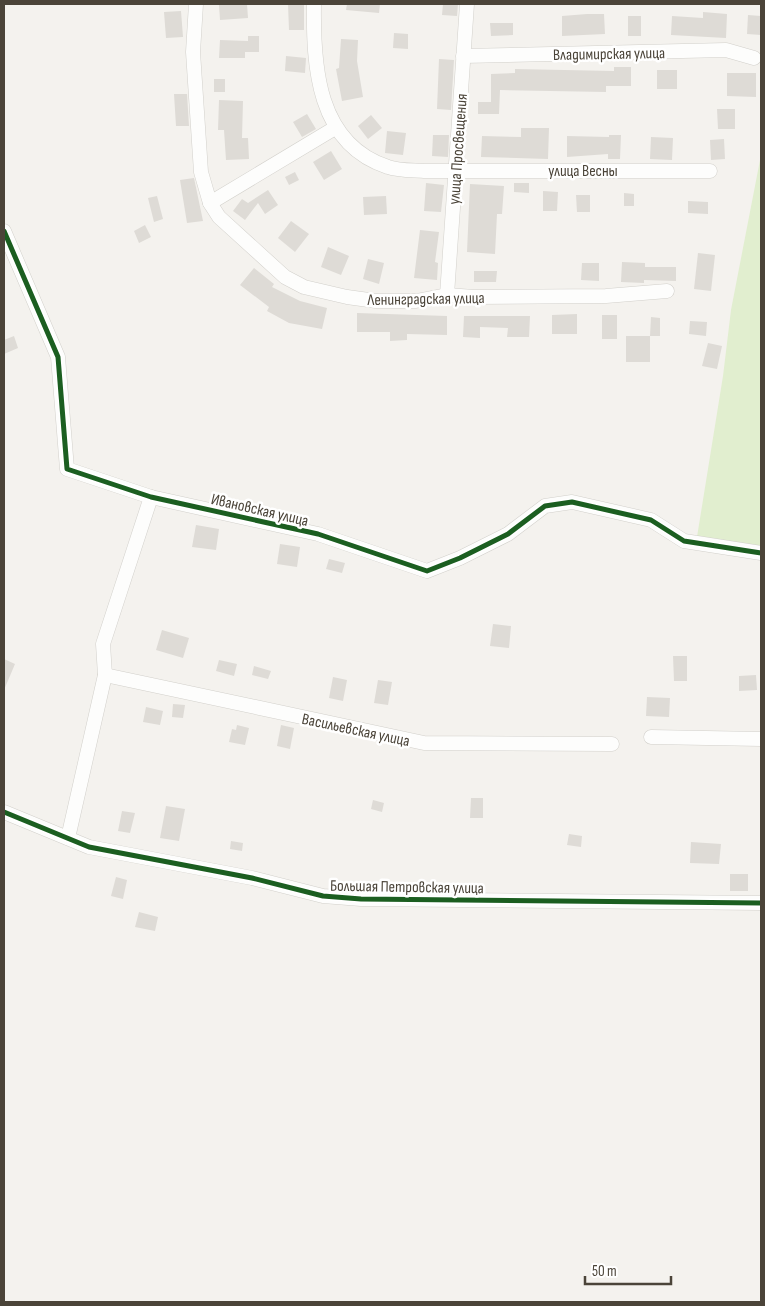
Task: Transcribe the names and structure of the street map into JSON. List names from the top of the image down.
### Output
{
  "streets": {
    "street": [
      "Владимирская улица",
      "улица Просвещения",
      "улица Весны",
      "Ленинградская улица",
      "Ивановская улица",
      "Васильевская улица",
      "Большая Петровская улица"
    ]
  },
  "crossings": [
    ["Владимирская улица", "улица Просвещения"],
    ["улица Просвещения", "улица Весны"],
    ["улица Просвещения", "Ленинградская улица"]
  ],
  "scale_bar": "50 m"
}
